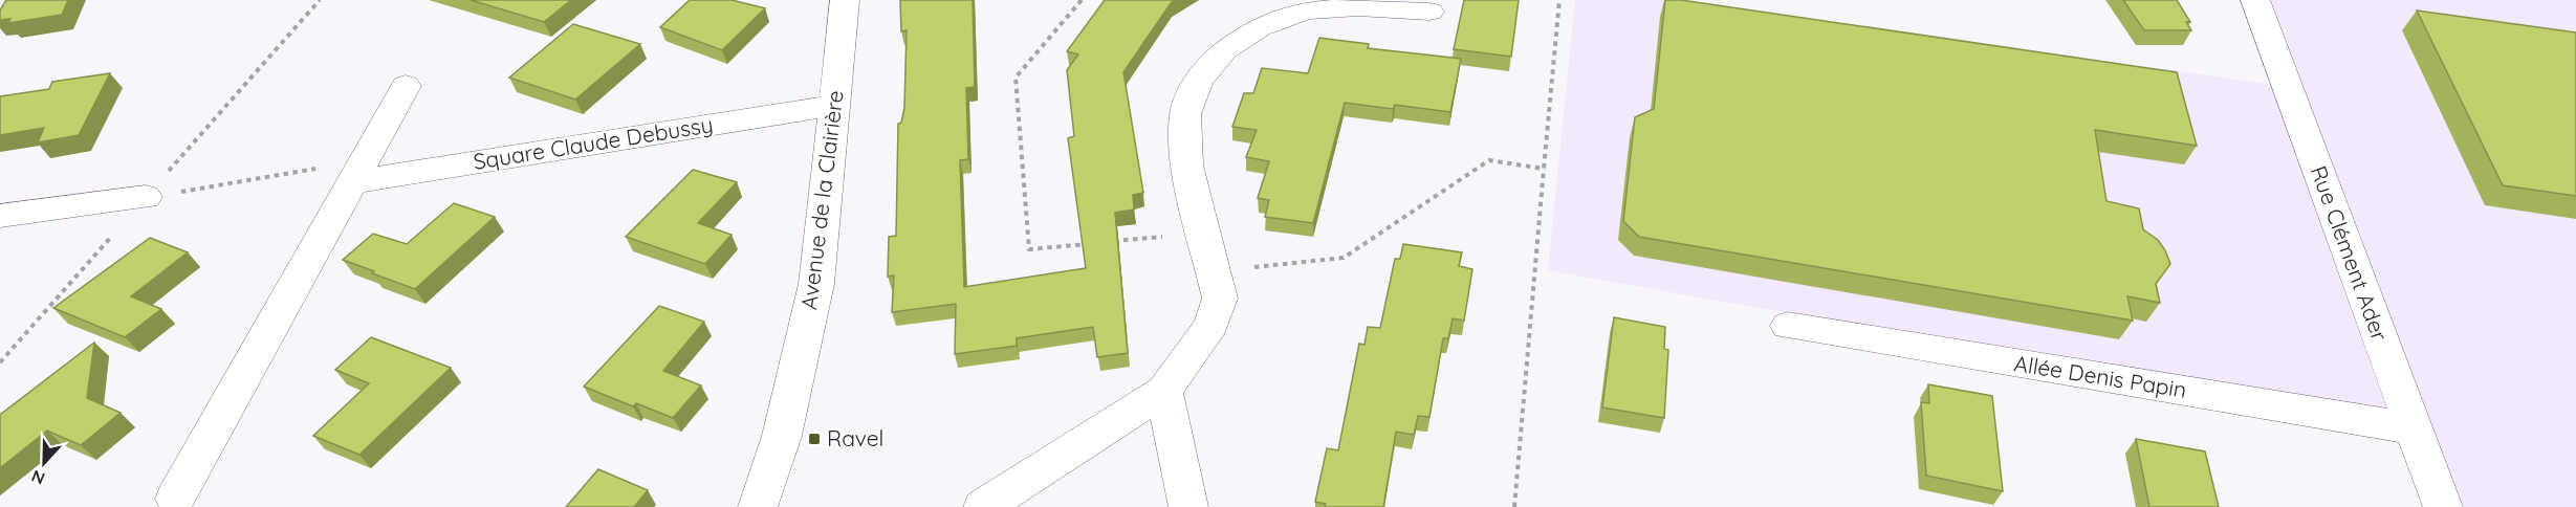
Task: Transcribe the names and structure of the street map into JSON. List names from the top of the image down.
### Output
{
  "streets": {
    "street": [
      "Square Claude Debussy",
      "Avenue de la Clairière",
      "Rue Clément Ader",
      "Allée Denis Papin"
    ]
  },
  "crossings": [
    ["Square Claude Debussy", "Avenue de la Clairière"],
    ["Rue Clément Ader", "Allée Denis Papin"]
  ],
  "places": {
    "transit": ["Ravel"]
  },
  "north": "bottom"
}
